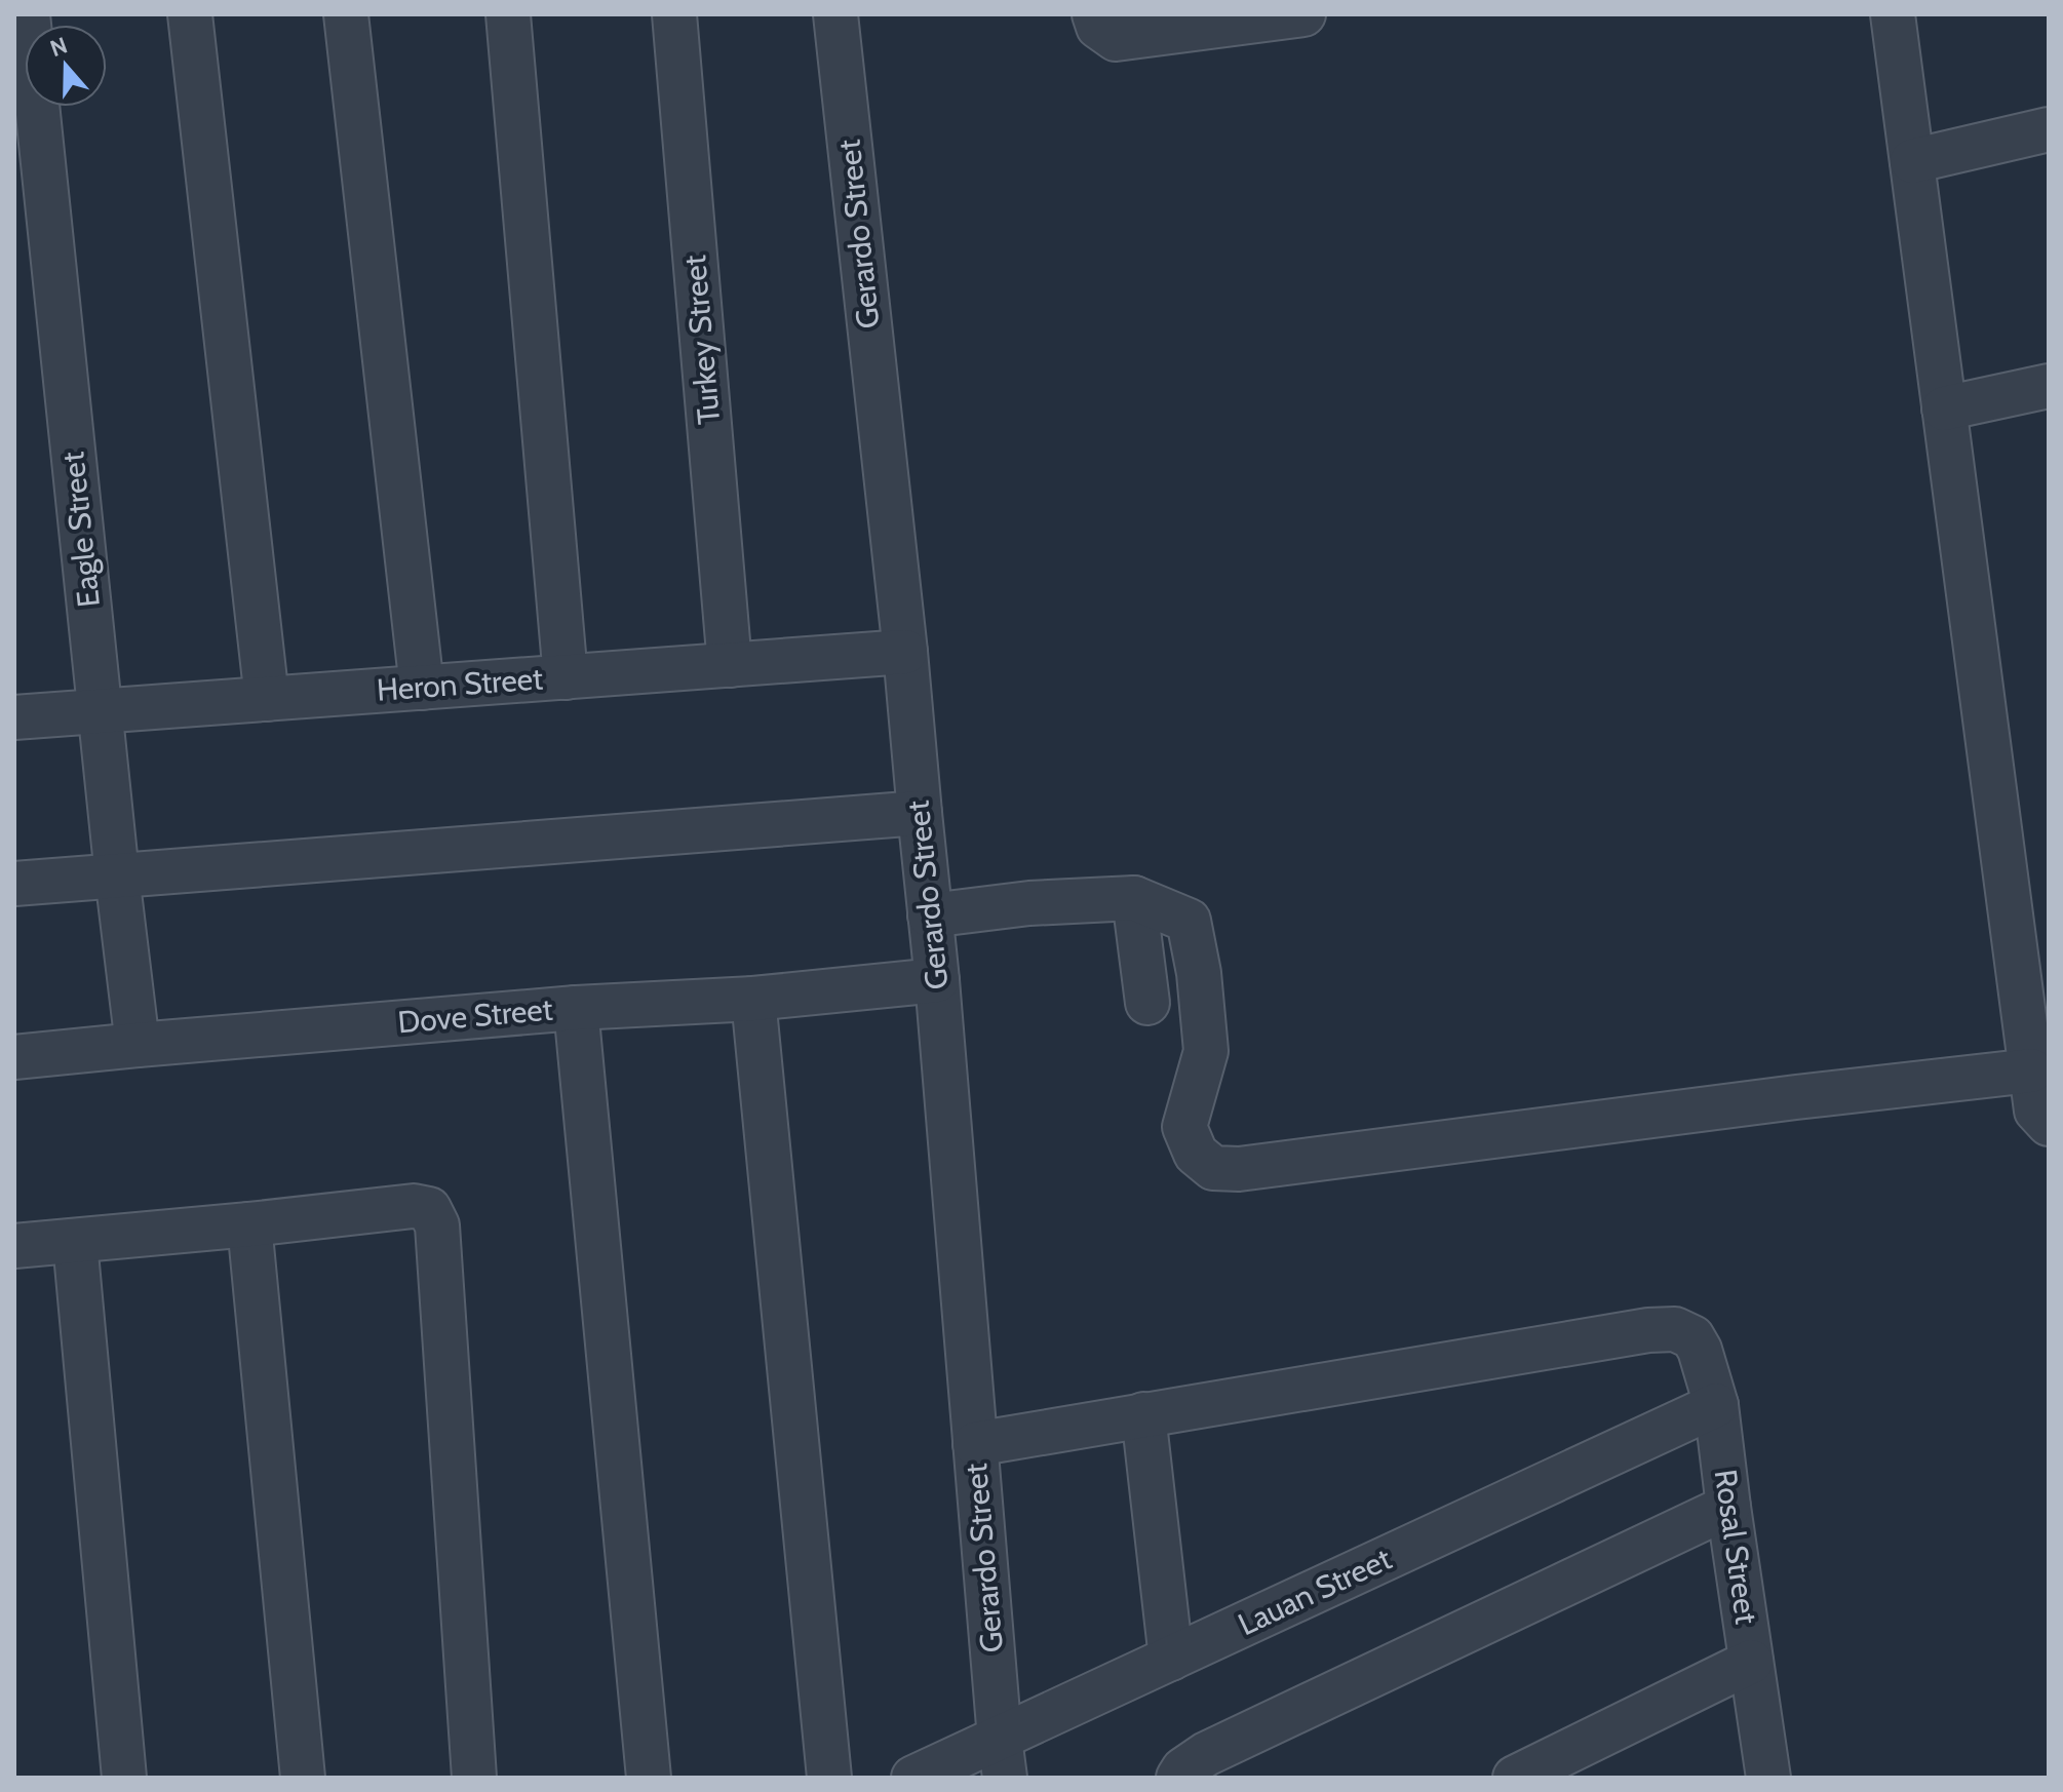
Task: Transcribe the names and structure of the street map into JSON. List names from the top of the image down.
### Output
{
  "streets": {
    "street": [
      "Gerardo Street",
      "Turkey Street",
      "Eagle Street",
      "Heron Street",
      "Dove Street",
      "Rosal Street",
      "Lauan Street"
    ]
  },
  "crossings": [
    ["Gerardo Street", "Heron Street"],
    ["Gerardo Street", "Dove Street"],
    ["Gerardo Street", "Lauan Street"],
    ["Turkey Street", "Heron Street"],
    ["Eagle Street", "Heron Street"],
    ["Eagle Street", "Dove Street"],
    ["Rosal Street", "Lauan Street"]
  ],
  "north": "top"
}
